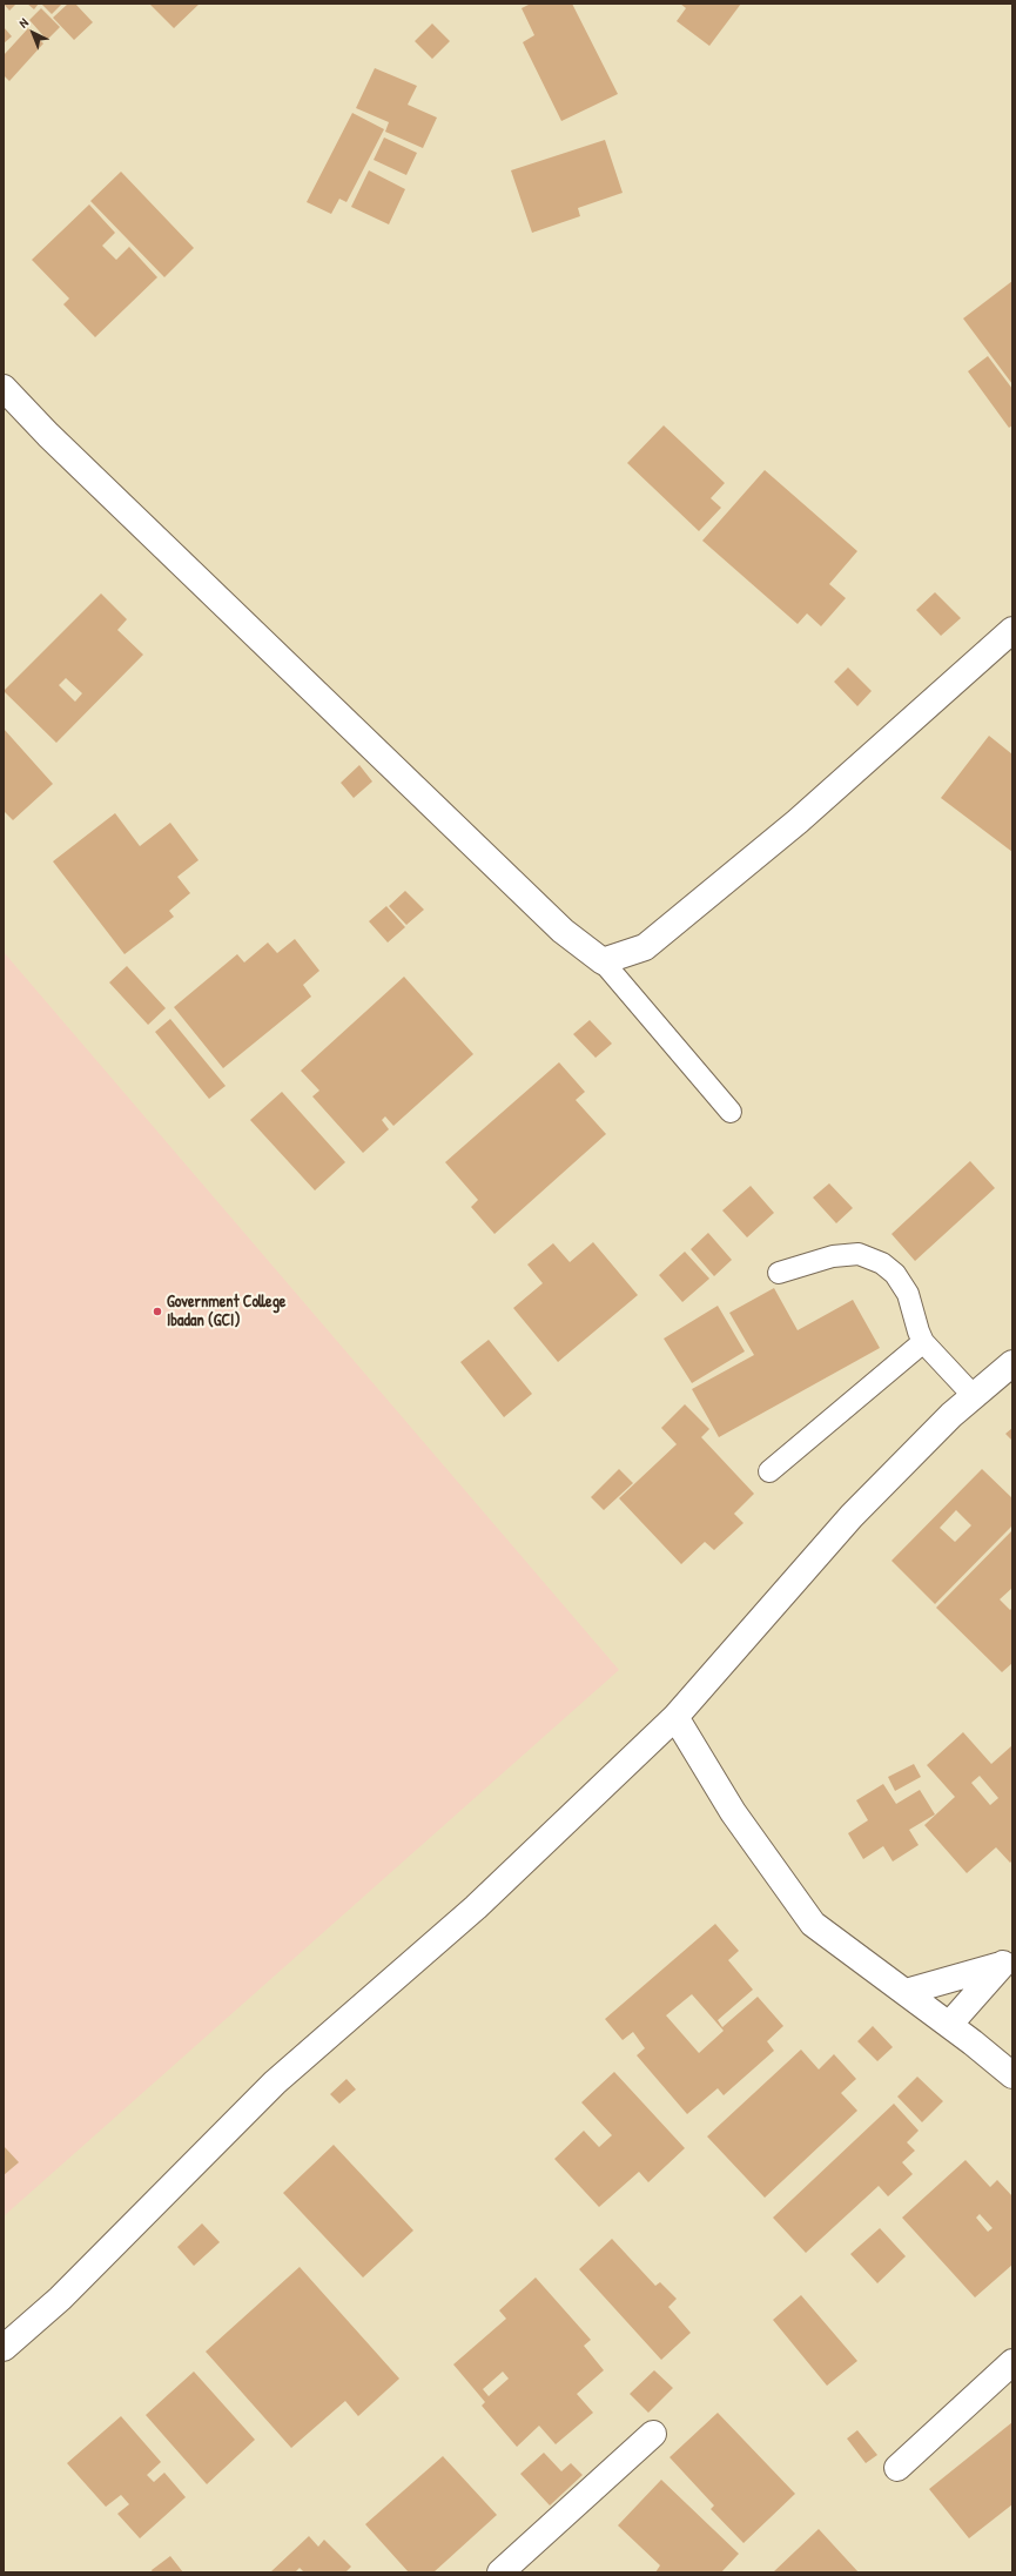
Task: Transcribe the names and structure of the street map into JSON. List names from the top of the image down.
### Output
{
  "places": ["Government College Ibadan (GCI)"],
  "north": "top left"
}
